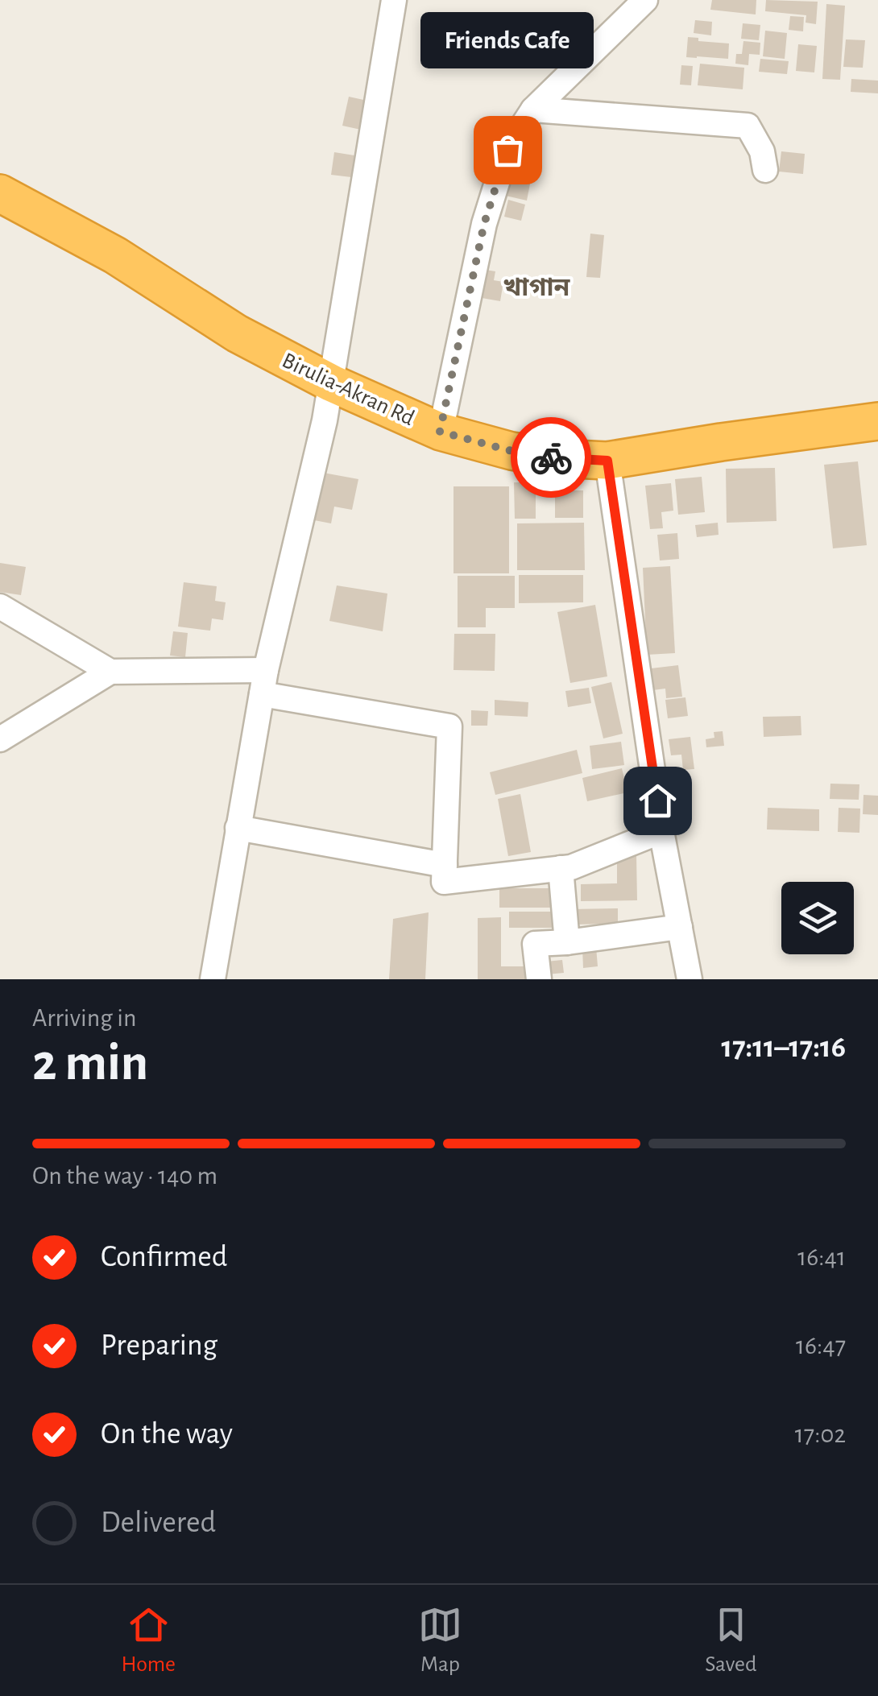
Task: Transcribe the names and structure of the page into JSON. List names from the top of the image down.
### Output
{
  "streets": {
    "highway": ["Birulia-Akran Rd"]
  },
  "districts": ["খাগান"],
  "places": ["Friends Cafe"],
  "page": {
    "bubble": "Friends Cafe",
    "heading": ["2 min", "Arriving in", "17:11–17:16"],
    "bar": "On the way · 140 m",
    "list": [
      ["Confirmed", "16:41"],
      ["Preparing", "16:47"],
      ["On the way", "17:02"],
      "Delivered"
    ],
    "tabs": ["Home", "Map", "Saved"]
  }
}
